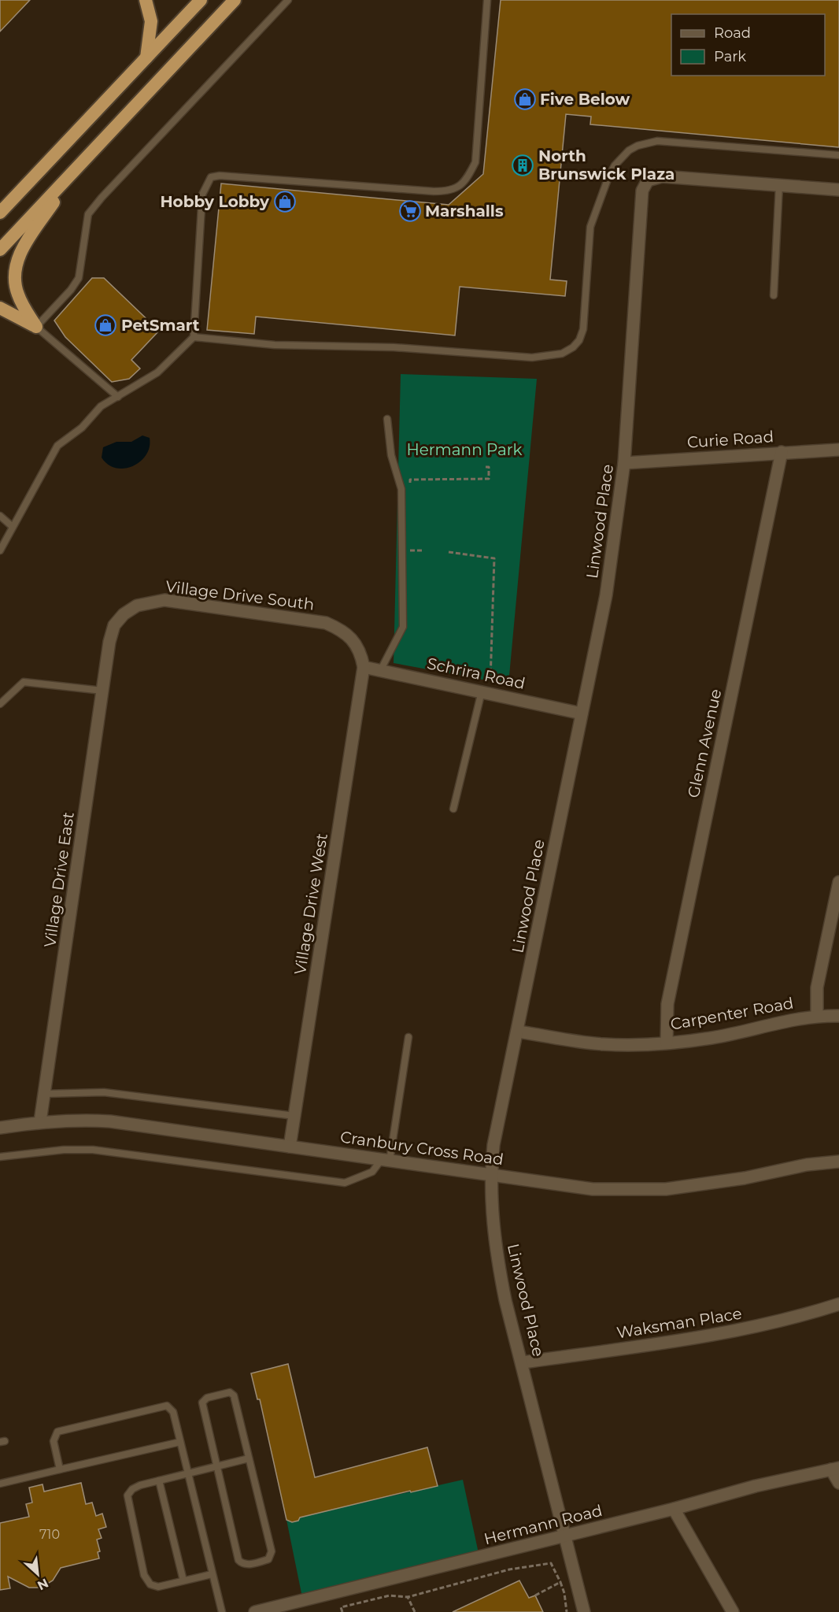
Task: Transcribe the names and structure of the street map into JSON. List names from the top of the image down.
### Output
{
  "streets": {
    "street": [
      "Curie Road",
      "Linwood Place",
      "Village Drive South",
      "Schrira Road",
      "Glenn Avenue",
      "Village Drive East",
      "Village Drive West",
      "Carpenter Road",
      "Cranbury Cross Road",
      "Waksman Place",
      "Hermann Road"
    ]
  },
  "crossings": [
    ["Curie Road", "Linwood Place"],
    ["Curie Road", "Glenn Avenue"],
    ["Linwood Place", "Schrira Road"],
    ["Linwood Place", "Carpenter Road"],
    ["Linwood Place", "Cranbury Cross Road"],
    ["Linwood Place", "Waksman Place"],
    ["Linwood Place", "Hermann Road"],
    ["Village Drive South", "Schrira Road"],
    ["Village Drive South", "Village Drive East"],
    ["Village Drive South", "Village Drive West"],
    ["Schrira Road", "Village Drive West"],
    ["Glenn Avenue", "Carpenter Road"],
    ["Village Drive East", "Cranbury Cross Road"],
    ["Village Drive West", "Cranbury Cross Road"]
  ],
  "parks": ["Hermann Park"],
  "places": {
    "shop": ["Five Below", "Hobby Lobby", "PetSmart"],
    "building": ["North Brunswick Plaza"],
    "supermarket": ["Marshalls"]
  },
  "house_numbers": ["710"],
  "legend": ["Road", "Park"],
  "north": "bottom right"
}
